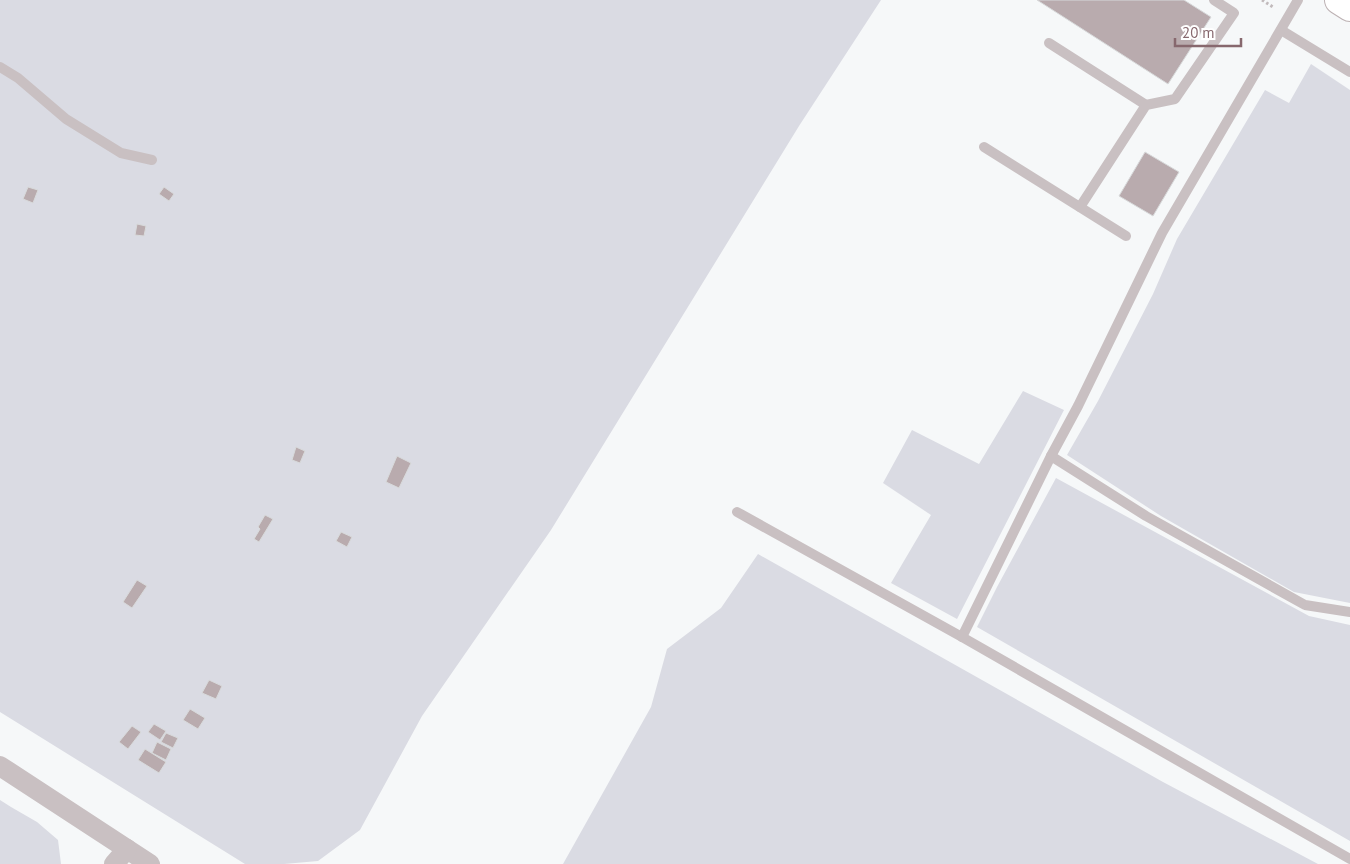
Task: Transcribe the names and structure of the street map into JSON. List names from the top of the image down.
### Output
{
  "scale_bar": "20 m"
}
